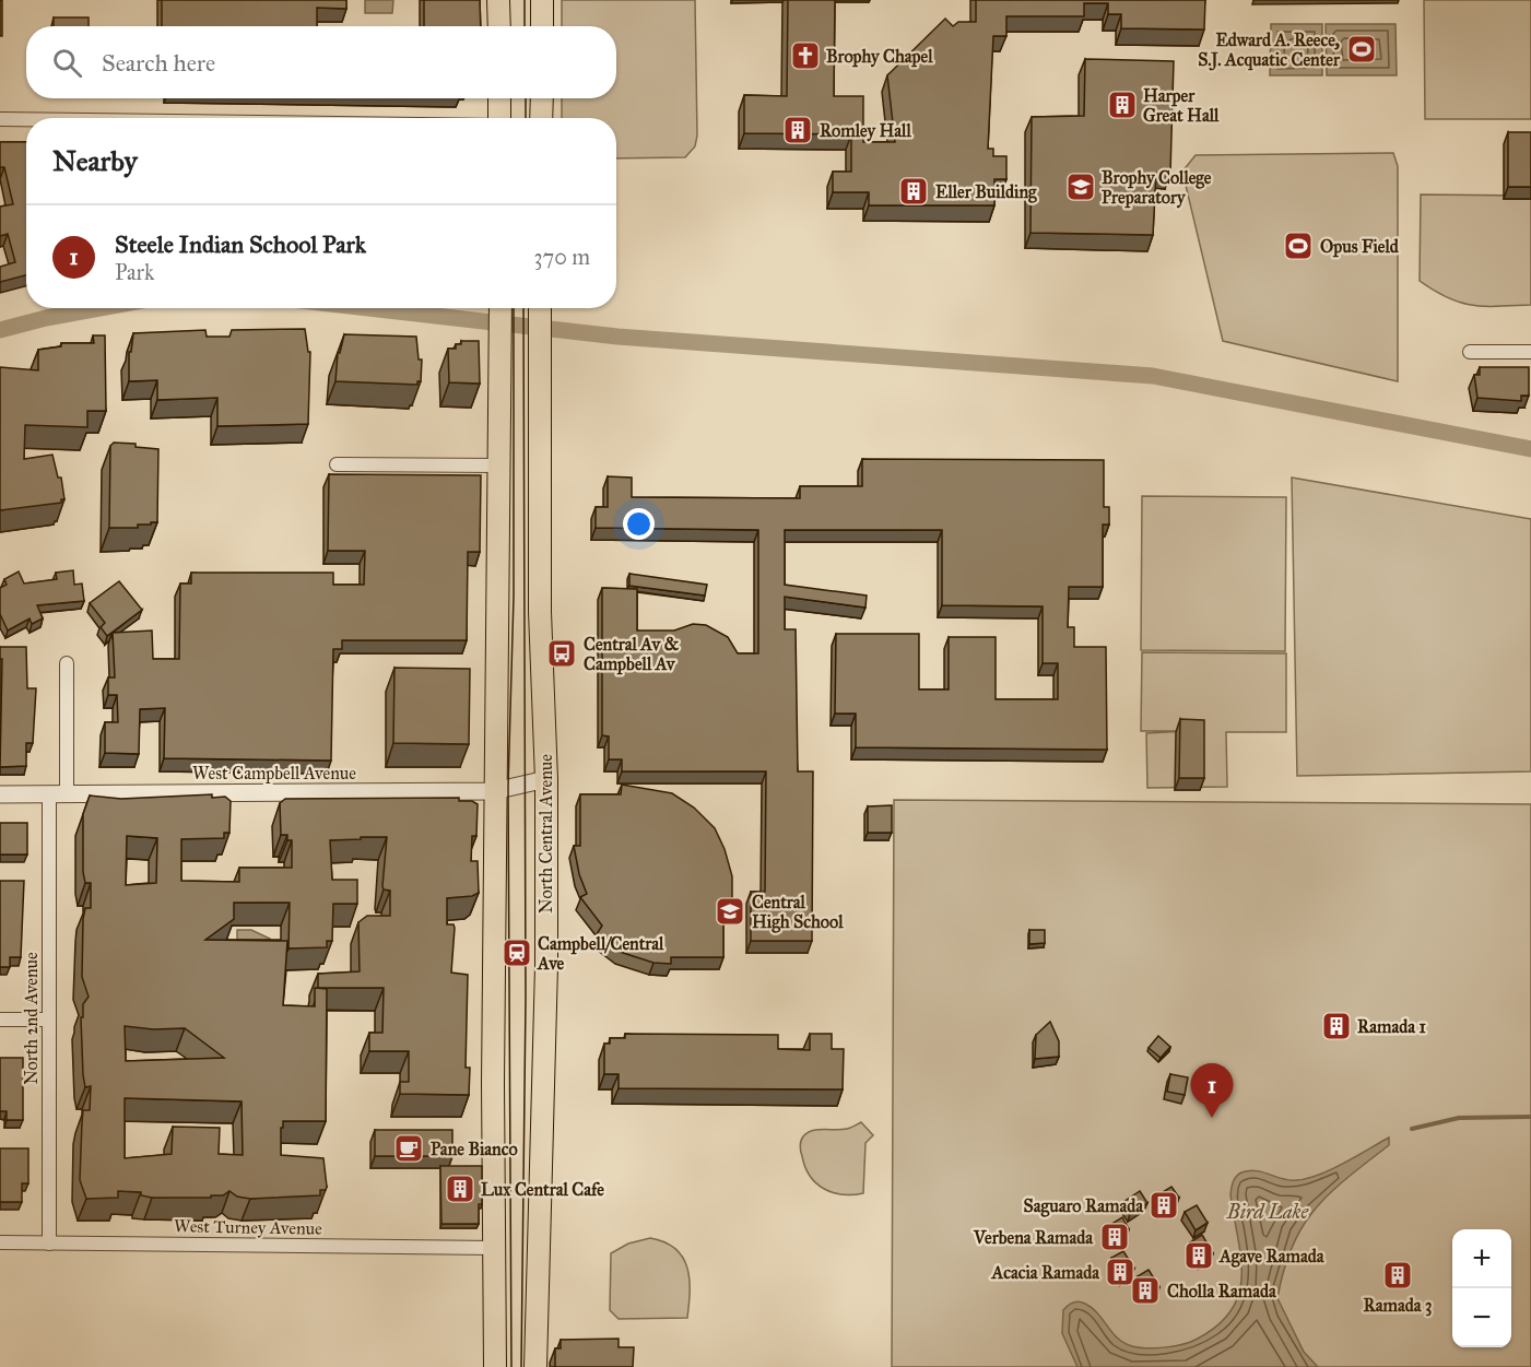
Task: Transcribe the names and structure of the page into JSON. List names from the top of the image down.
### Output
{
  "streets": {
    "main road": ["North Central Avenue"],
    "street": ["West Campbell Avenue", "North 2nd Avenue", "West Turney Avenue"]
  },
  "crossings": [
    ["West Campbell Avenue", "North Central Avenue"],
    ["West Campbell Avenue", "North 2nd Avenue"],
    ["North 2nd Avenue", "West Turney Avenue"]
  ],
  "water": ["Bird Lake"],
  "places": {
    "sports": ["Edward A. Reece, S.J. Acquatic Center", "Opus Field"],
    "church": ["Brophy Chapel"],
    "building": [
      "Harper Great Hall",
      "Romley Hall",
      "Eller Building",
      "Ramada 1",
      "Lux Central Cafe",
      "Saguaro Ramada",
      "Verbena Ramada",
      "Agave Ramada",
      "Acacia Ramada",
      "Ramada 3",
      "Cholla Ramada"
    ],
    "school or university": ["Brophy College Preparatory", "Central High School"],
    "bus stop": ["Central Av & Campbell Av"],
    "station": ["Campbell/Central Ave"],
    "cafe": ["Pane Bianco"]
  },
  "page": {
    "search": "Search here",
    "heading": "Nearby",
    "list": [
      {
        "mark": "1",
        "name": "Steele Indian School Park",
        "note": "Park",
        "value": "370 m"
      }
    ],
    "pins": "1",
    "map_buttons": ["+", "−"]
  }
}
